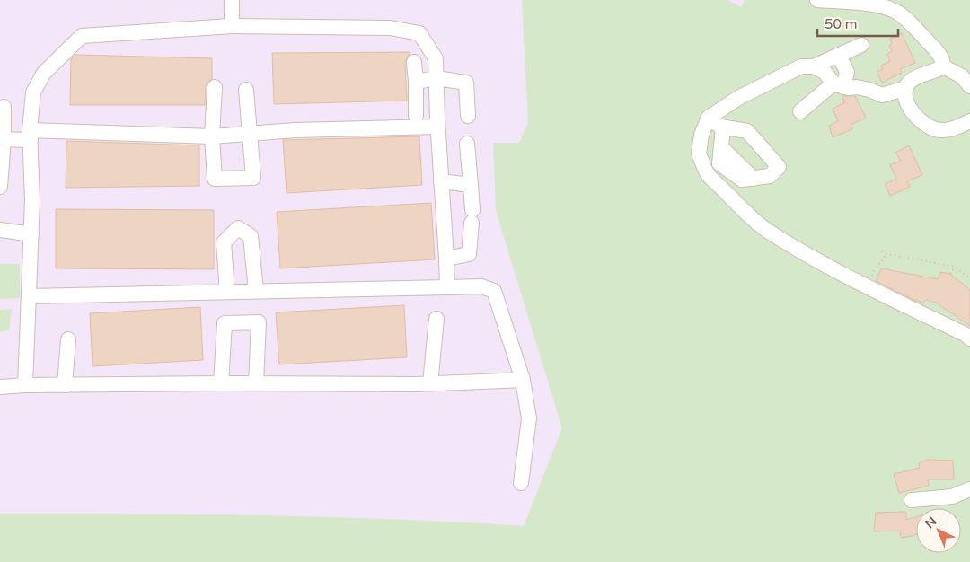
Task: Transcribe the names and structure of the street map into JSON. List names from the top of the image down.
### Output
{
  "scale_bar": "50 m",
  "north": "top left"
}
